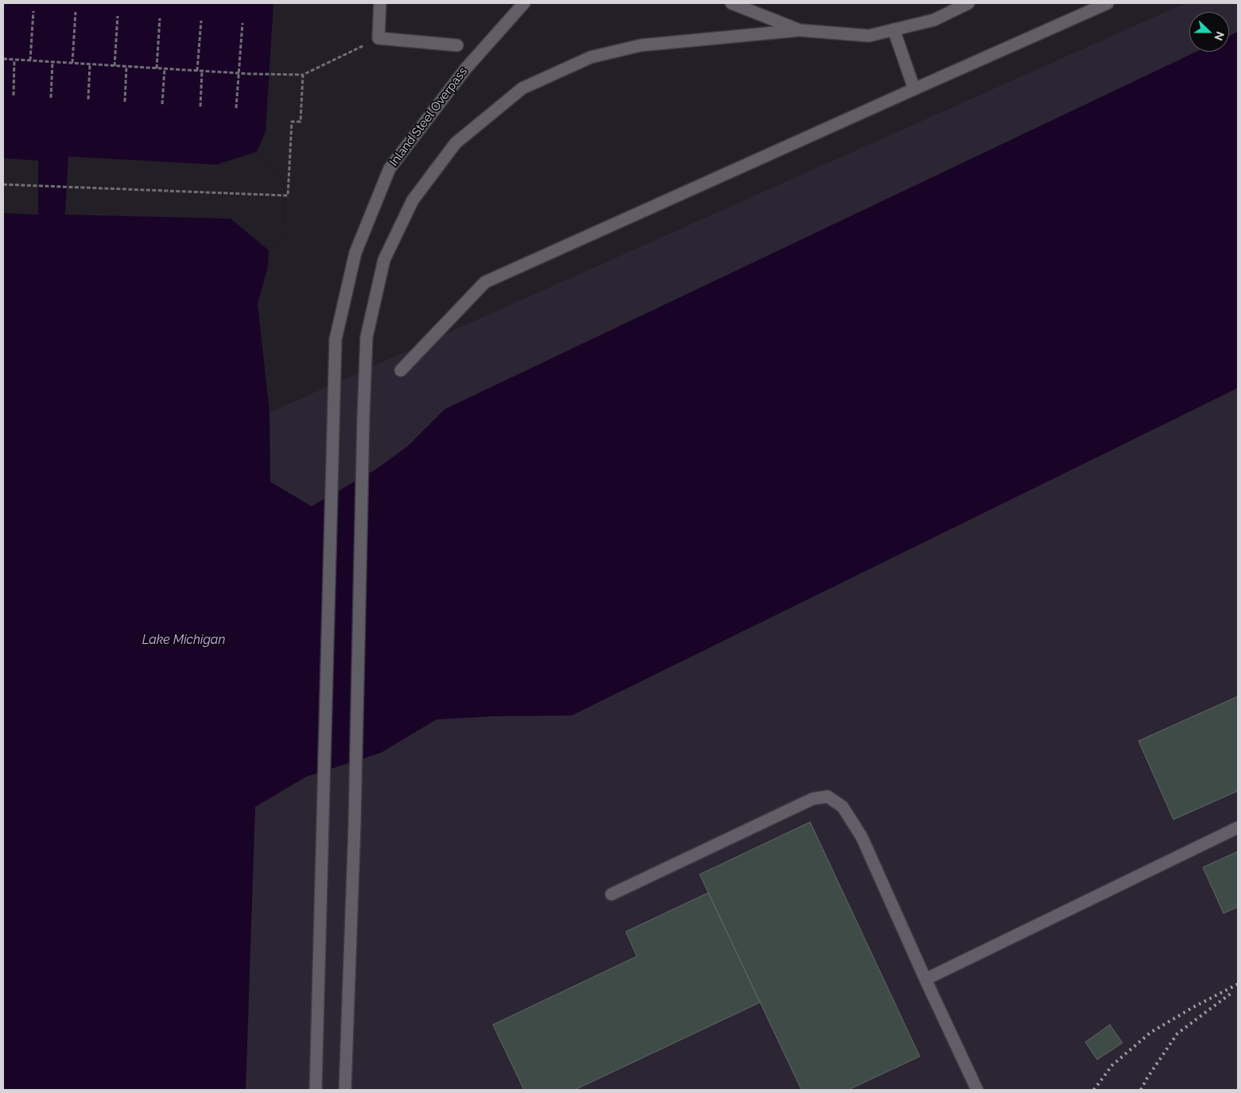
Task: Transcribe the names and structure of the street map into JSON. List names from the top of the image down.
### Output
{
  "streets": {
    "street": ["Inland Steel Overpass"]
  },
  "water": ["Lake Michigan"],
  "north": "right"
}
